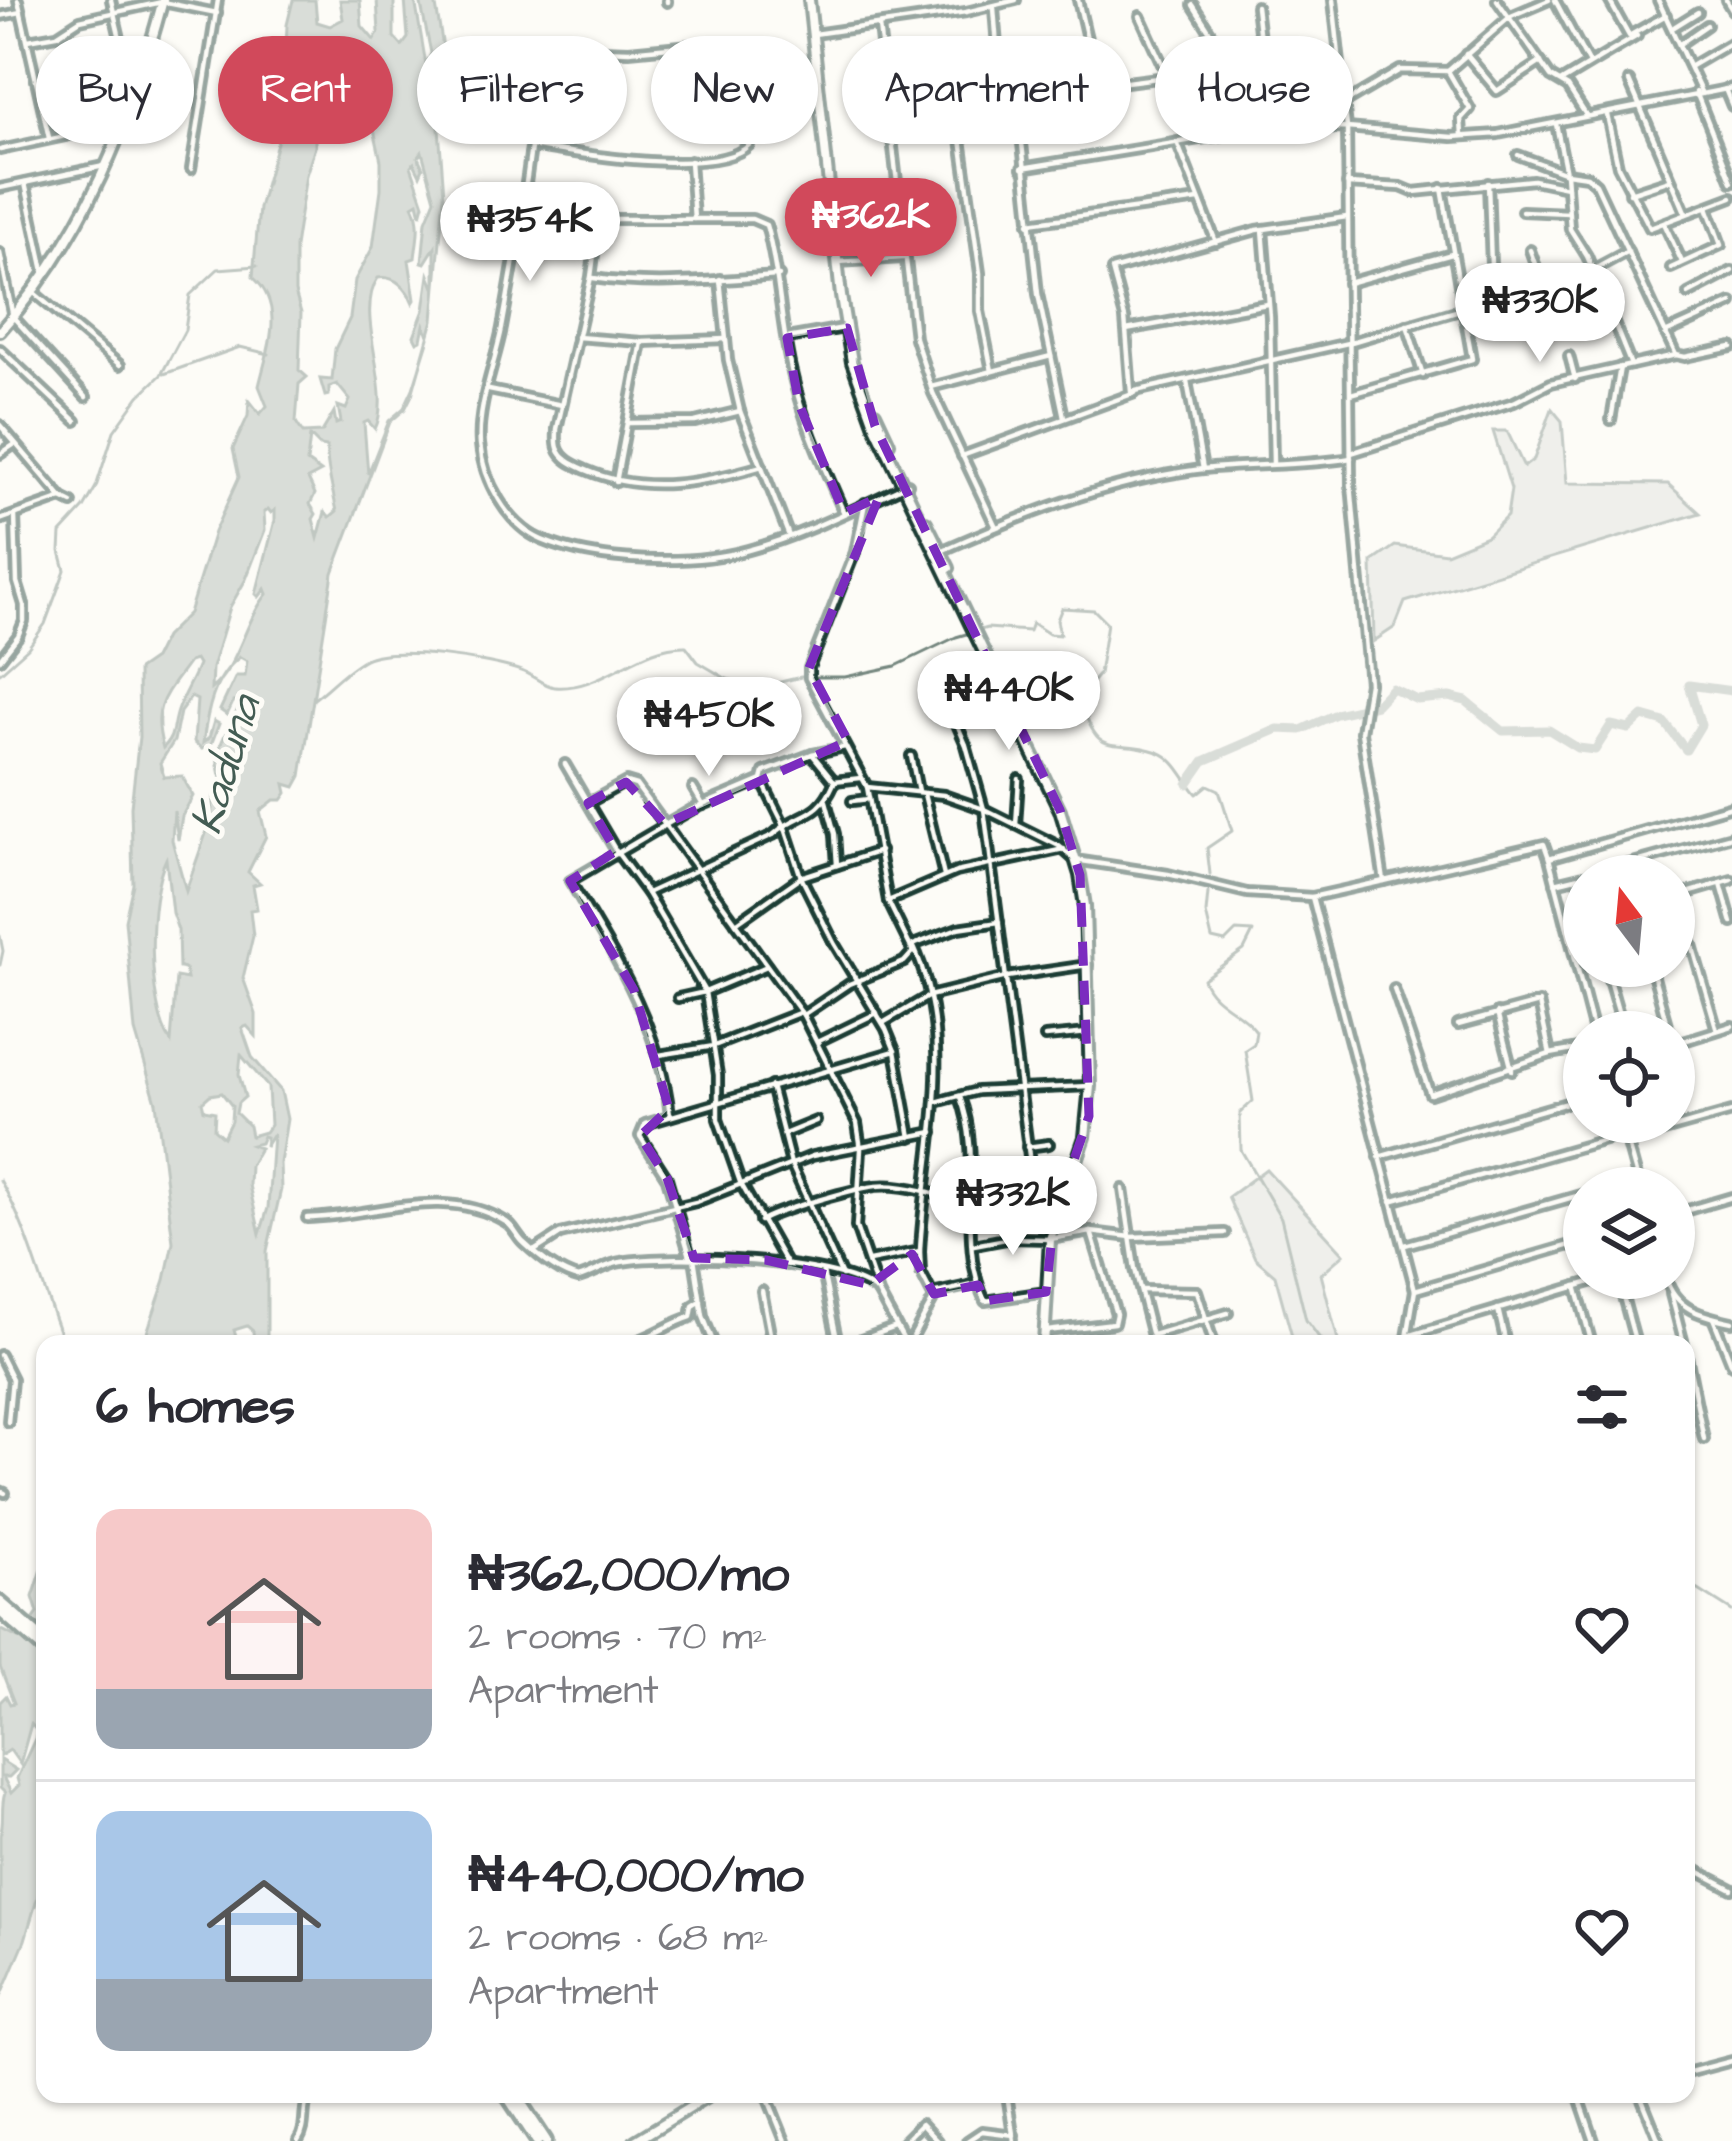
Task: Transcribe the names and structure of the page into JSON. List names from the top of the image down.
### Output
{
  "water": ["Kaduna"],
  "north": "top",
  "page": {
    "chip": [
      "Buy",
      "Rent",
      "Filters",
      "New",
      "Apartment",
      "House"
    ],
    "price": [
      "₦362K",
      "₦354K",
      "₦330K",
      "₦440K",
      "₦450K",
      "₦332K"
    ],
    "heading": "6 homes",
    "list": [
      {
        "name": "₦362,000/mo",
        "note": "2 rooms · 70 m² · Apartment"
      },
      {
        "name": "₦440,000/mo",
        "note": "2 rooms · 68 m² · Apartment"
      }
    ]
  }
}
